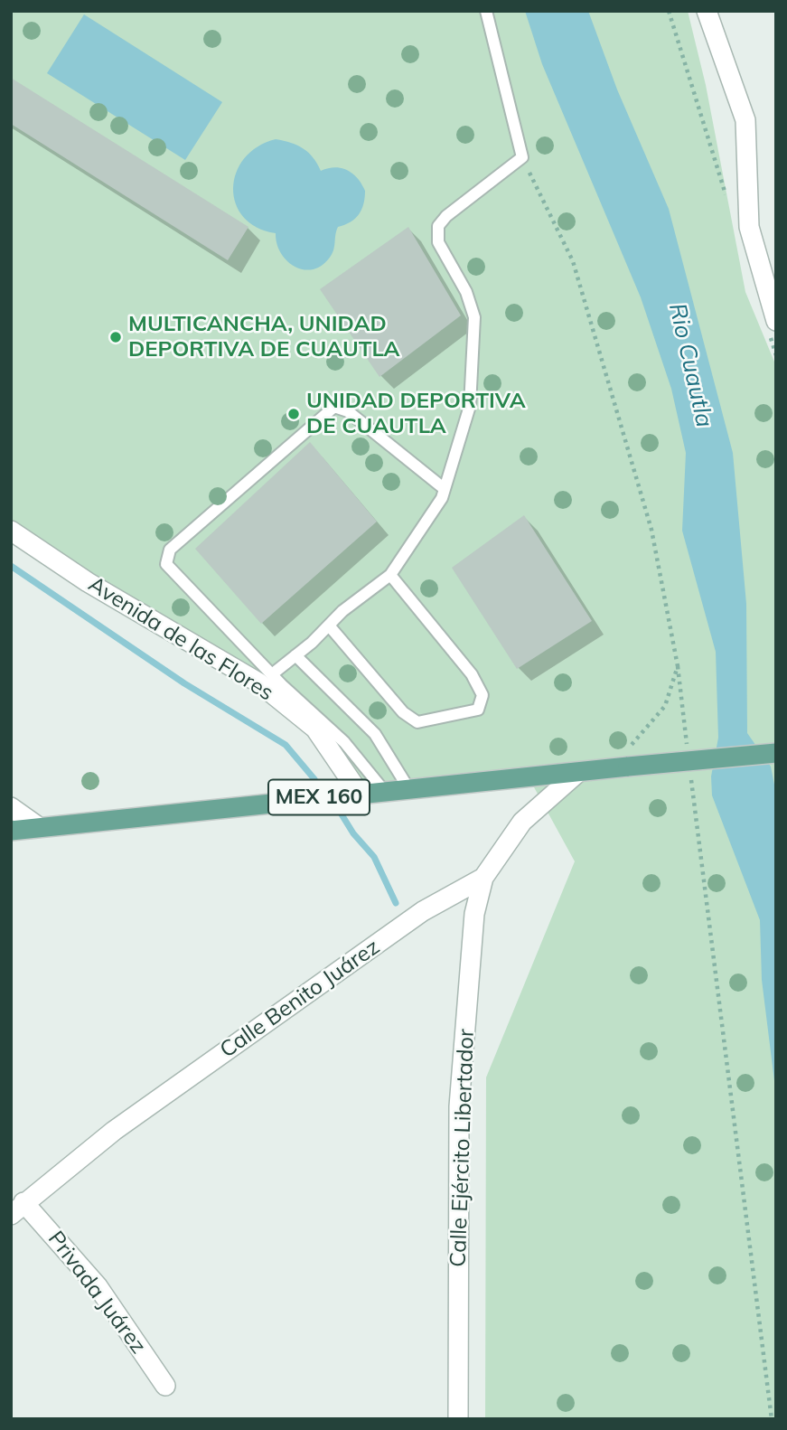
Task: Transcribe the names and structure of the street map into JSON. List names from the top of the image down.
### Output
{
  "streets": {
    "main road": ["MEX 160"],
    "street": [
      "Avenida de las Flores",
      "Calle Benito Juárez",
      "Calle Ejército Libertador",
      "Privada Juárez"
    ]
  },
  "crossings": [
    ["Avenida de las Flores", "MEX 160"],
    ["MEX 160", "Calle Benito Juárez"],
    ["Calle Benito Juárez", "Calle Ejército Libertador"],
    ["Calle Benito Juárez", "Privada Juárez"]
  ],
  "water": ["Rio Cuautla"],
  "places": ["MULTICANCHA, UNIDAD DEPORTIVA DE CUAUTLA", "UNIDAD DEPORTIVA DE CUAUTLA"]
}
